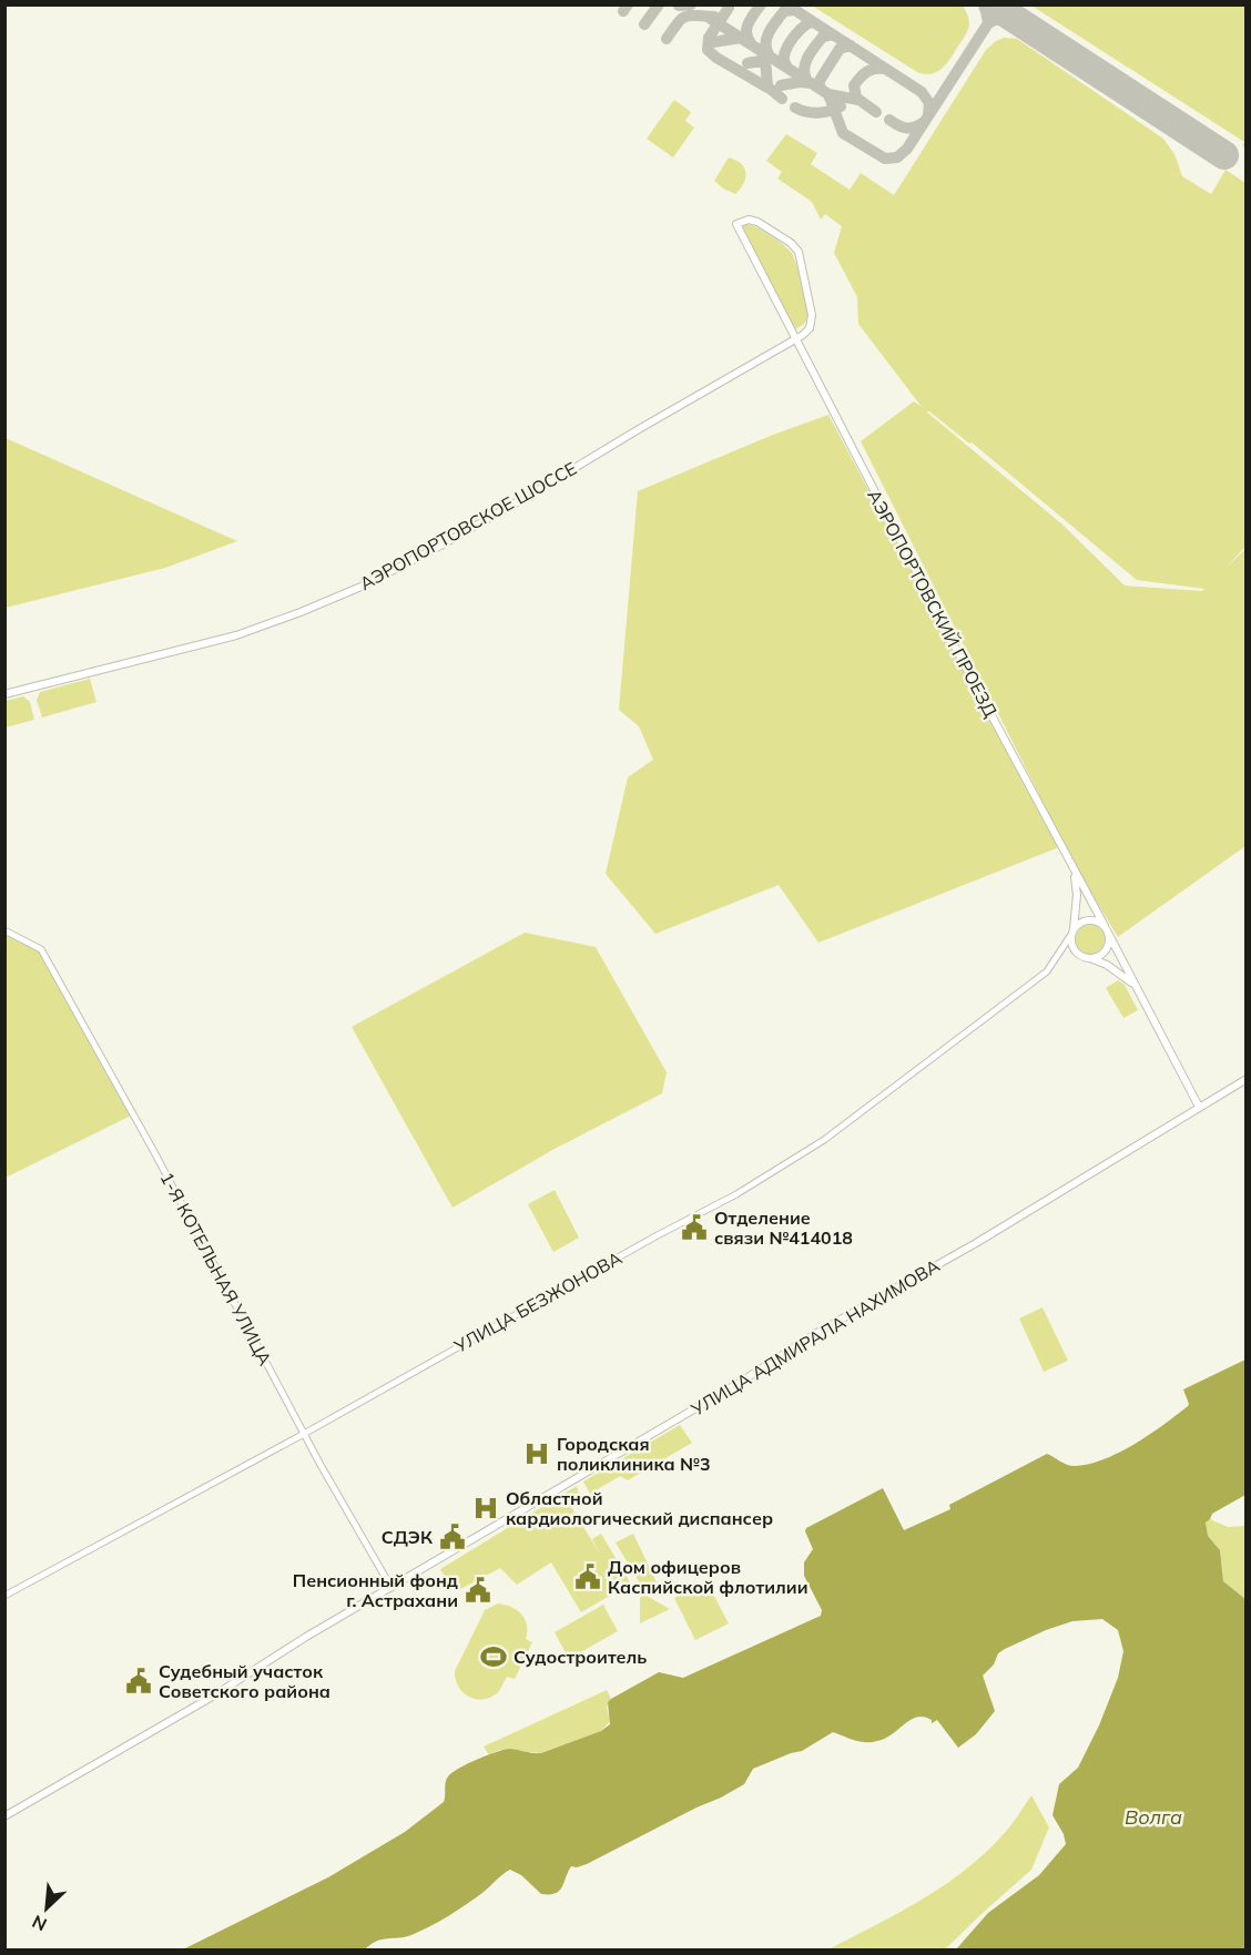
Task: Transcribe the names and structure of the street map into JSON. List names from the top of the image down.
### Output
{
  "streets": {
    "main road": ["АЭРОПОРТОВСКОЕ ШОССЕ", "АЭРОПОРТОВСКИЙ ПРОЕЗД", "УЛИЦА АДМИРАЛА НАХИМОВА"],
    "street": ["1-Я КОТЕЛЬНАЯ УЛИЦА", "УЛИЦА БЕЗЖОНОВА"]
  },
  "crossings": [
    ["АЭРОПОРТОВСКОЕ ШОССЕ", "АЭРОПОРТОВСКИЙ ПРОЕЗД"],
    ["АЭРОПОРТОВСКИЙ ПРОЕЗД", "УЛИЦА БЕЗЖОНОВА"],
    ["1-Я КОТЕЛЬНАЯ УЛИЦА", "УЛИЦА БЕЗЖОНОВА"],
    ["1-Я КОТЕЛЬНАЯ УЛИЦА", "УЛИЦА АДМИРАЛА НАХИМОВА"]
  ],
  "water": ["Волга"],
  "places": {
    "public building": [
      "Отделение связи №414018",
      "СДЭК",
      "Дом офицеров Каспийской флотилии",
      "Пенсионный фонд г. Астрахани",
      "Судебный участок Советского района"
    ],
    "hospital": ["Городская поликлиника №3", "Областной кардиологический диспансер"],
    "sports": ["Судостроитель"]
  },
  "north": "bottom left"
}
